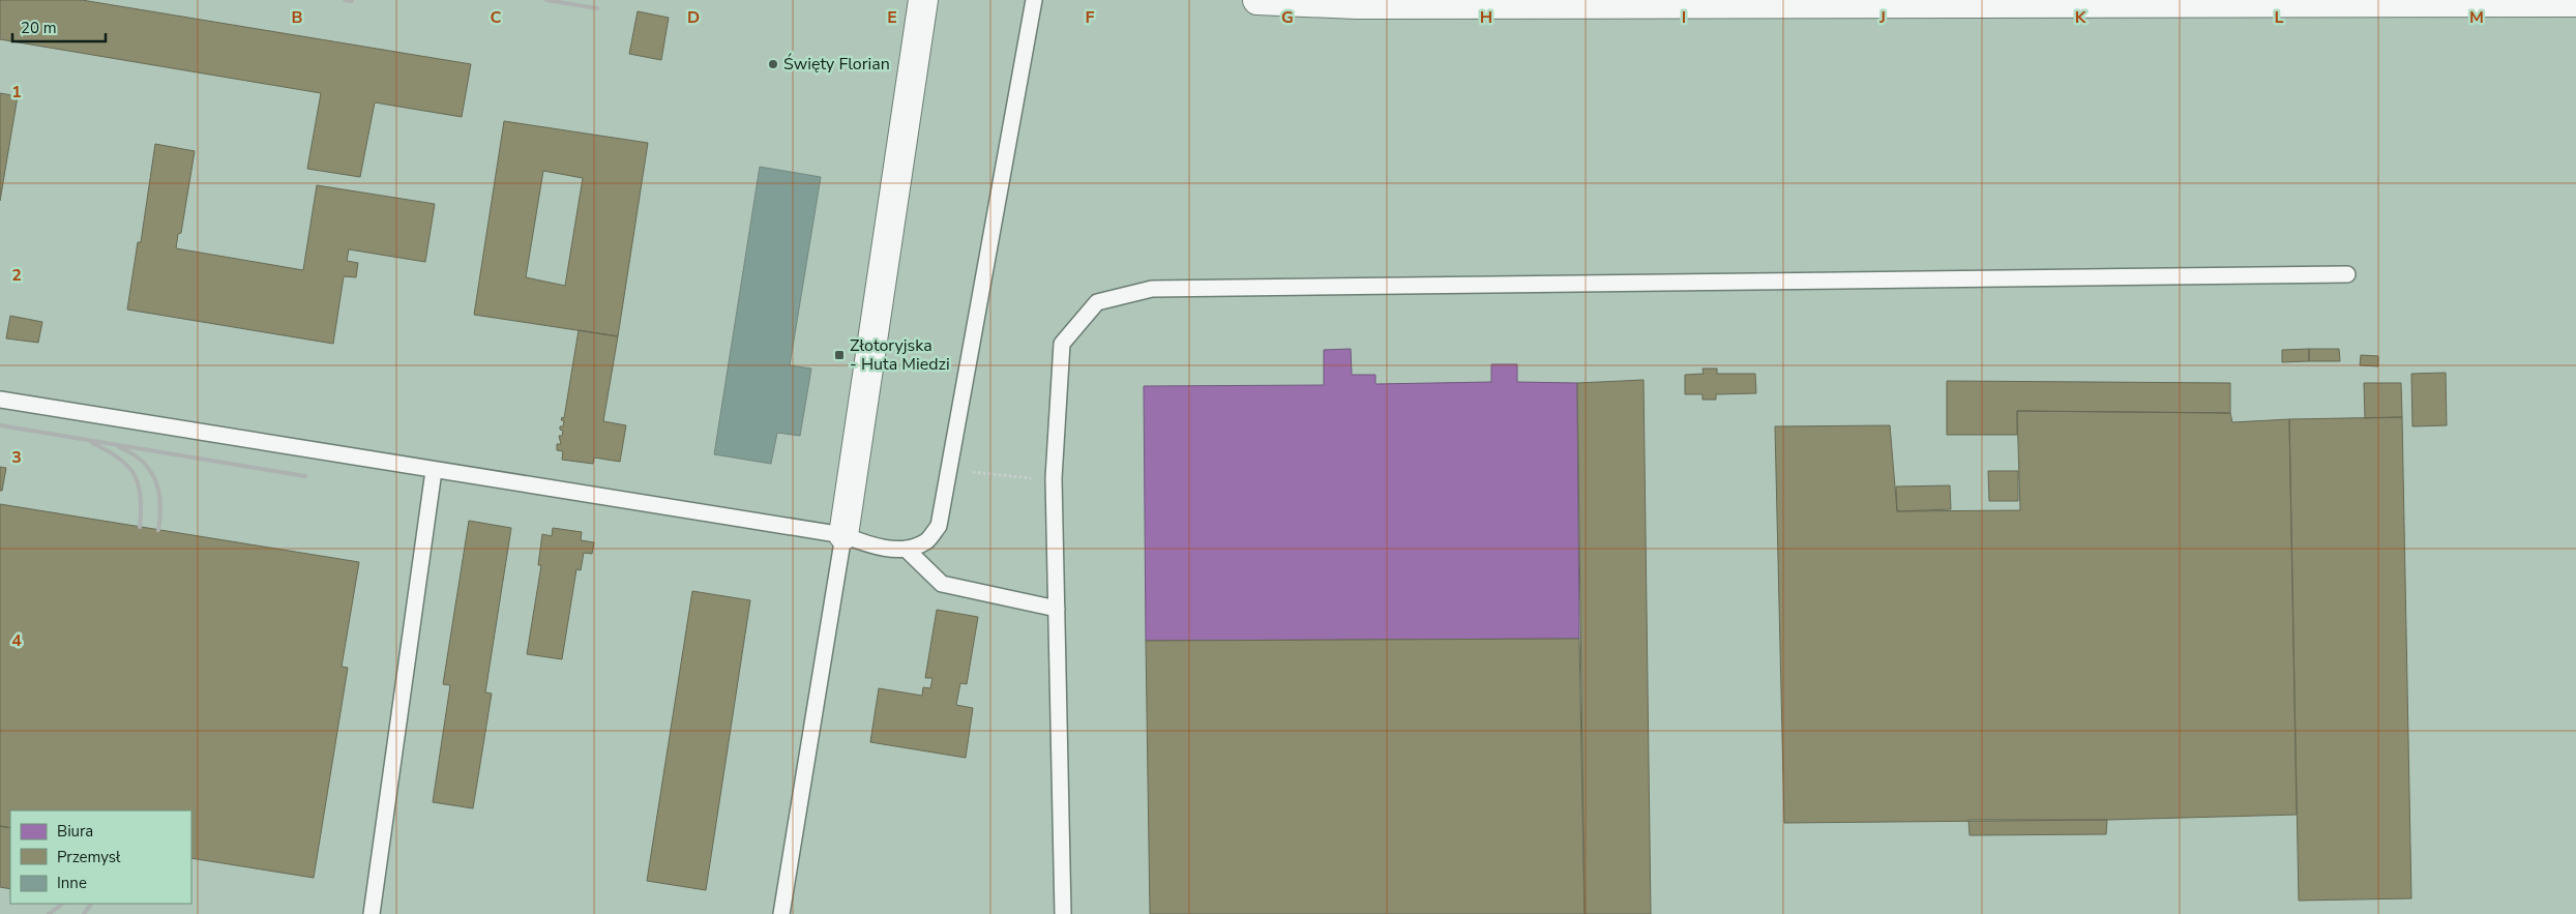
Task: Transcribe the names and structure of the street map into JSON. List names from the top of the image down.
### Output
{
  "places": {
    "other": ["Święty Florian"],
    "transit": ["Złotoryjska - Huta Miedzi"]
  },
  "legend": ["Biura", "Przemysł", "Inne"],
  "scale_bar": "20 m",
  "grid": {
    "columns": [
      "B",
      "C",
      "D",
      "E",
      "F",
      "G",
      "H",
      "I",
      "J",
      "K",
      "L",
      "M"
    ],
    "rows": [
      "1",
      "2",
      "3",
      "4"
    ]
  }
}
